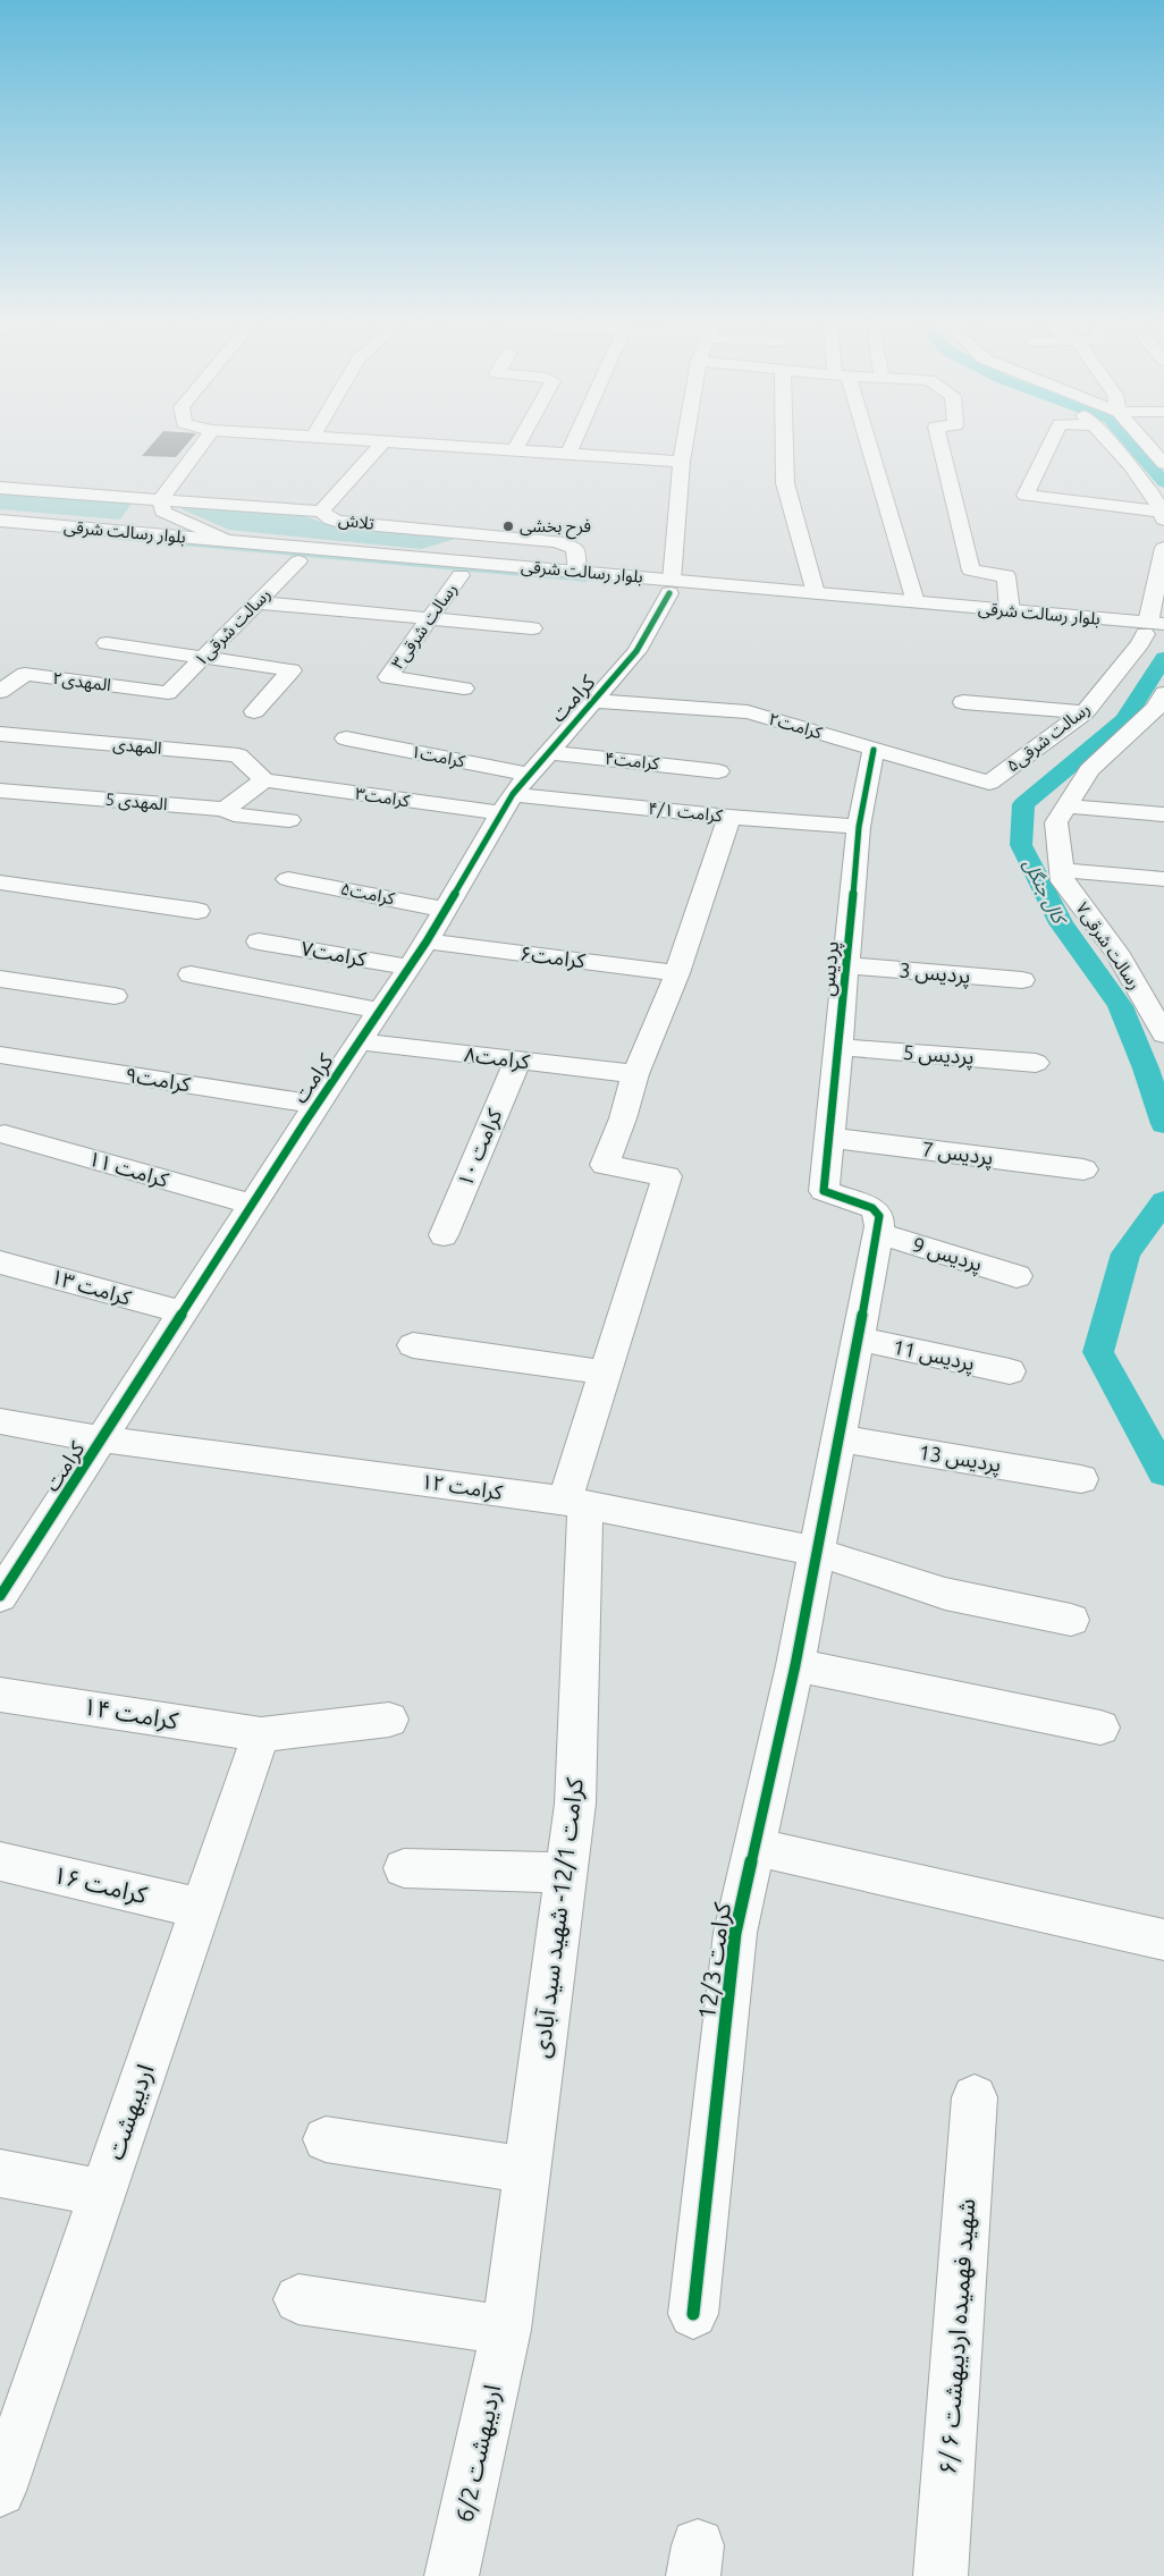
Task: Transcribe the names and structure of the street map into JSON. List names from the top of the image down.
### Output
{
  "streets": {
    "street": [
      "تلاش",
      "بلوار رسالت شرقی",
      "رسالت شرقی۳",
      "رسالت شرقی۱",
      "المهدی۲",
      "کرامت",
      "کرامت۲",
      "رسالت شرقی۵",
      "المهدی",
      "کرامت۱",
      "کرامت۴",
      "کرامت۳",
      "المهدی 5",
      "کرامت ۴/۱",
      "کرامت۵",
      "رسالت شرقی۷",
      "کرامت۷",
      "کرامت۶",
      "پردیس",
      "پردیس 3",
      "پردیس 5",
      "کرامت۸",
      "کرامت۹",
      "کرامت ۱۰",
      "پردیس 7",
      "کرامت ۱۱",
      "پردیس 9",
      "کرامت ۱۳",
      "پردیس 11",
      "پردیس 13",
      "کرامت ۱۲",
      "کرامت ۱۴",
      "کرامت ۱۶",
      "کرامت 12/1- شهید سید آبادی",
      "کرامت 12/3",
      "اردیبهشت",
      "شهید فهمیده اردیبهشت ۶ /۶",
      "اردیبهشت 6/2"
    ]
  },
  "crossings": [
    ["تلاش", "بلوار رسالت شرقی"],
    ["بلوار رسالت شرقی", "رسالت شرقی۳"],
    ["بلوار رسالت شرقی", "رسالت شرقی۱"],
    ["بلوار رسالت شرقی", "کرامت"],
    ["بلوار رسالت شرقی", "رسالت شرقی۵"],
    ["رسالت شرقی۱", "المهدی۲"],
    ["کرامت", "کرامت۲"],
    ["کرامت", "کرامت۱"],
    ["کرامت", "کرامت۴"],
    ["کرامت", "کرامت۳"],
    ["کرامت", "کرامت ۴/۱"],
    ["کرامت", "کرامت۵"],
    ["کرامت", "کرامت۷"],
    ["کرامت", "کرامت۶"],
    ["کرامت", "کرامت۸"],
    ["کرامت", "کرامت۹"],
    ["کرامت", "کرامت ۱۱"],
    ["کرامت", "کرامت ۱۳"],
    ["کرامت", "کرامت ۱۲"],
    ["کرامت۲", "رسالت شرقی۵"],
    ["کرامت۲", "پردیس"],
    ["المهدی", "کرامت۳"],
    ["کرامت۱", "کرامت۳"],
    ["کرامت۱", "کرامت ۴/۱"],
    ["کرامت۳", "کرامت ۴/۱"],
    ["کرامت ۴/۱", "پردیس"],
    ["پردیس", "پردیس 3"],
    ["پردیس", "پردیس 5"],
    ["پردیس", "پردیس 7"],
    ["پردیس", "پردیس 9"],
    ["پردیس", "کرامت 12/3"],
    ["کرامت۸", "کرامت ۱۰"],
    ["کرامت۸", "کرامت 12/1- شهید سید آبادی"],
    ["پردیس 9", "کرامت 12/3"],
    ["پردیس 11", "کرامت 12/3"],
    ["پردیس 13", "کرامت 12/3"],
    ["کرامت ۱۲", "کرامت 12/1- شهید سید آبادی"],
    ["کرامت ۱۲", "کرامت 12/3"],
    ["کرامت ۱۴", "اردیبهشت"],
    ["کرامت ۱۶", "اردیبهشت"],
    ["کرامت 12/1- شهید سید آبادی", "اردیبهشت 6/2"]
  ],
  "water": ["کال جنگل"],
  "places": ["فرح بخشی"]
}
